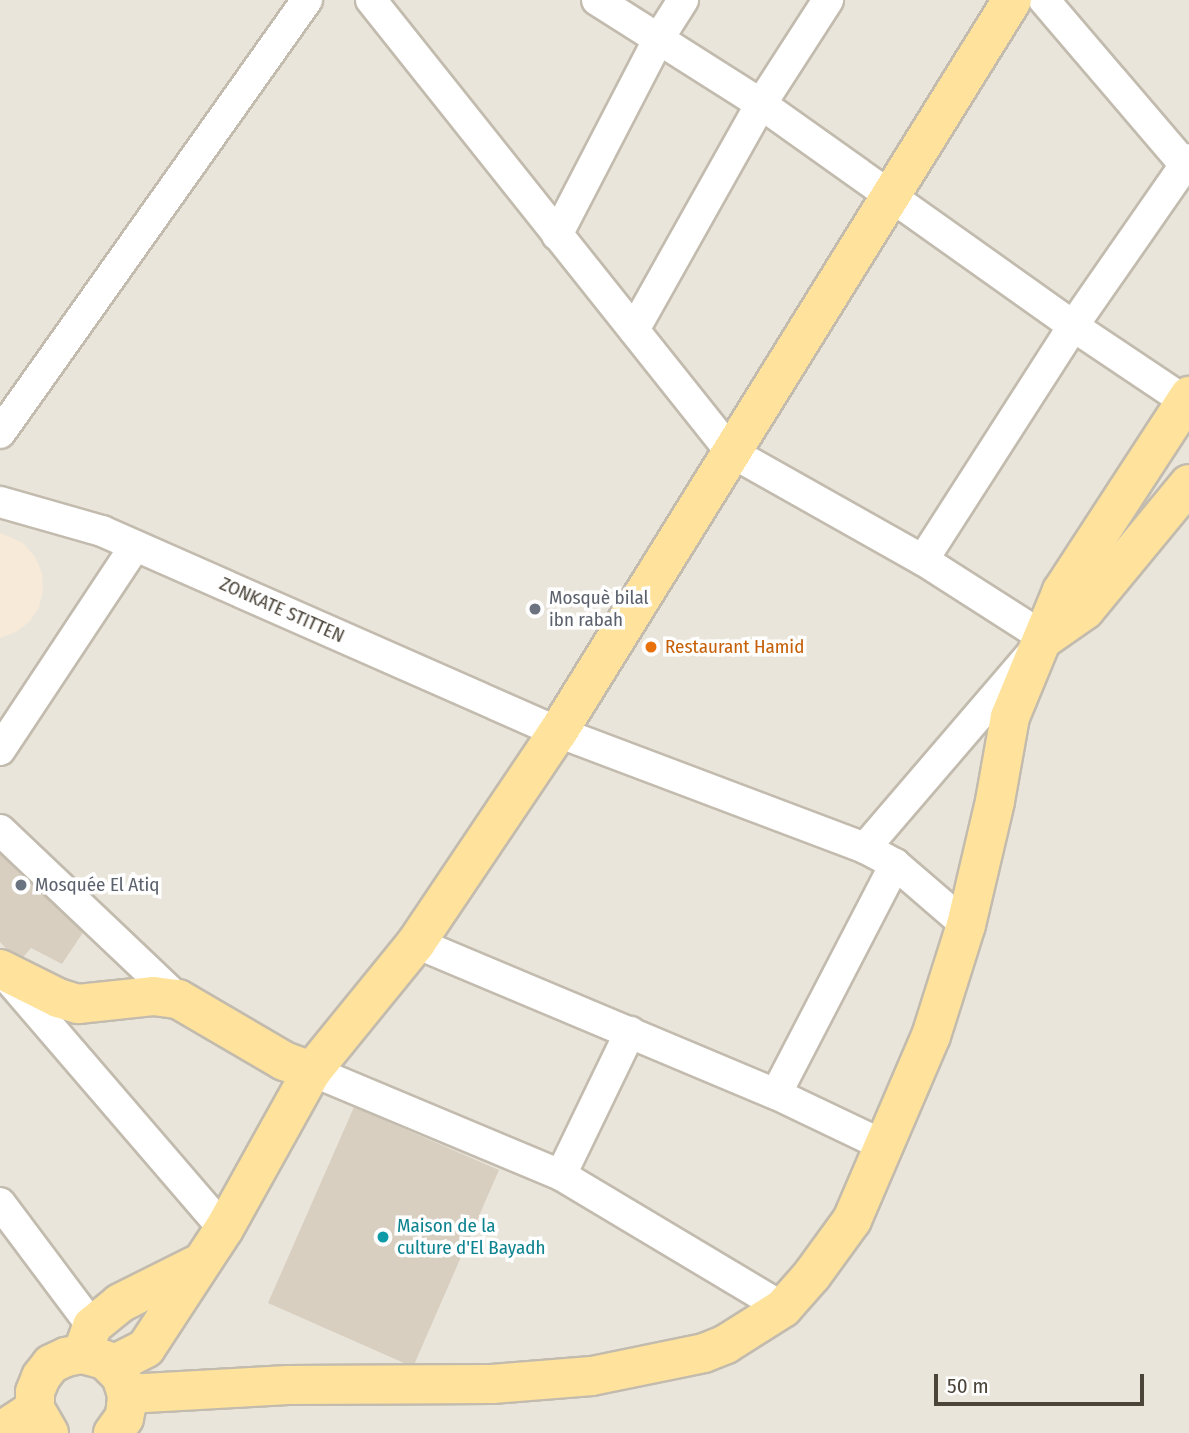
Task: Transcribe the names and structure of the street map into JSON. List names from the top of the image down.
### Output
{
  "streets": {
    "street": ["ZONKATE STITTEN"]
  },
  "places": [
    "Mosquè bilal ibn rabah",
    "Restaurant Hamid",
    "Mosquée El Atiq",
    "Maison de la culture d'El Bayadh"
  ],
  "scale_bar": "50 m"
}
